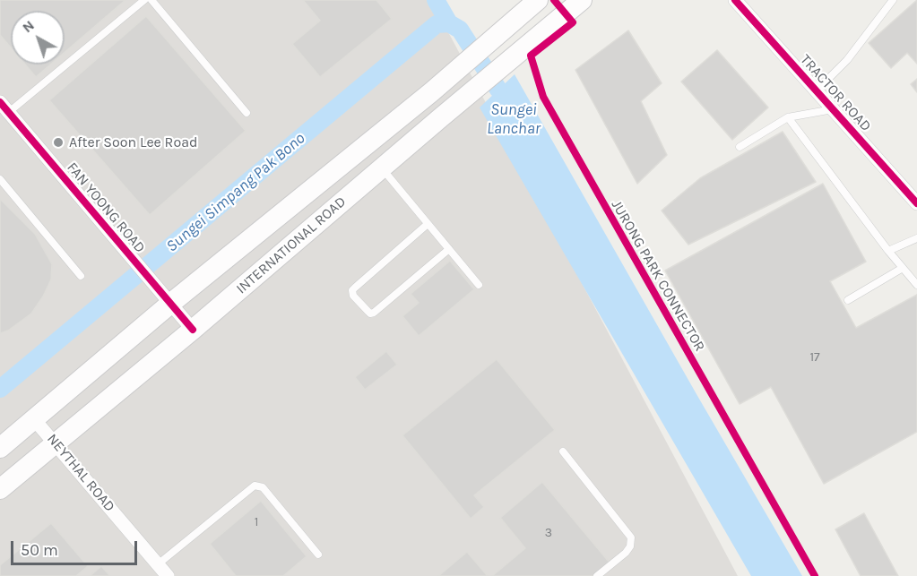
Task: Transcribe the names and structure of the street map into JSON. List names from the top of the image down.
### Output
{
  "streets": {
    "main road": ["INTERNATIONAL ROAD"],
    "street": ["TRACTOR ROAD", "FAN YOONG ROAD", "NEYTHAL ROAD"],
    "cycle path": ["JURONG PARK CONNECTOR"]
  },
  "crossings": [
    ["FAN YOONG ROAD", "INTERNATIONAL ROAD"],
    ["INTERNATIONAL ROAD", "NEYTHAL ROAD"]
  ],
  "water": ["Sungei Lanchar", "Sungei Simpang Pak Bono"],
  "places": ["After Soon Lee Road"],
  "house_numbers": ["17", "1", "3"],
  "scale_bar": "50 m",
  "north": "top left"
}
